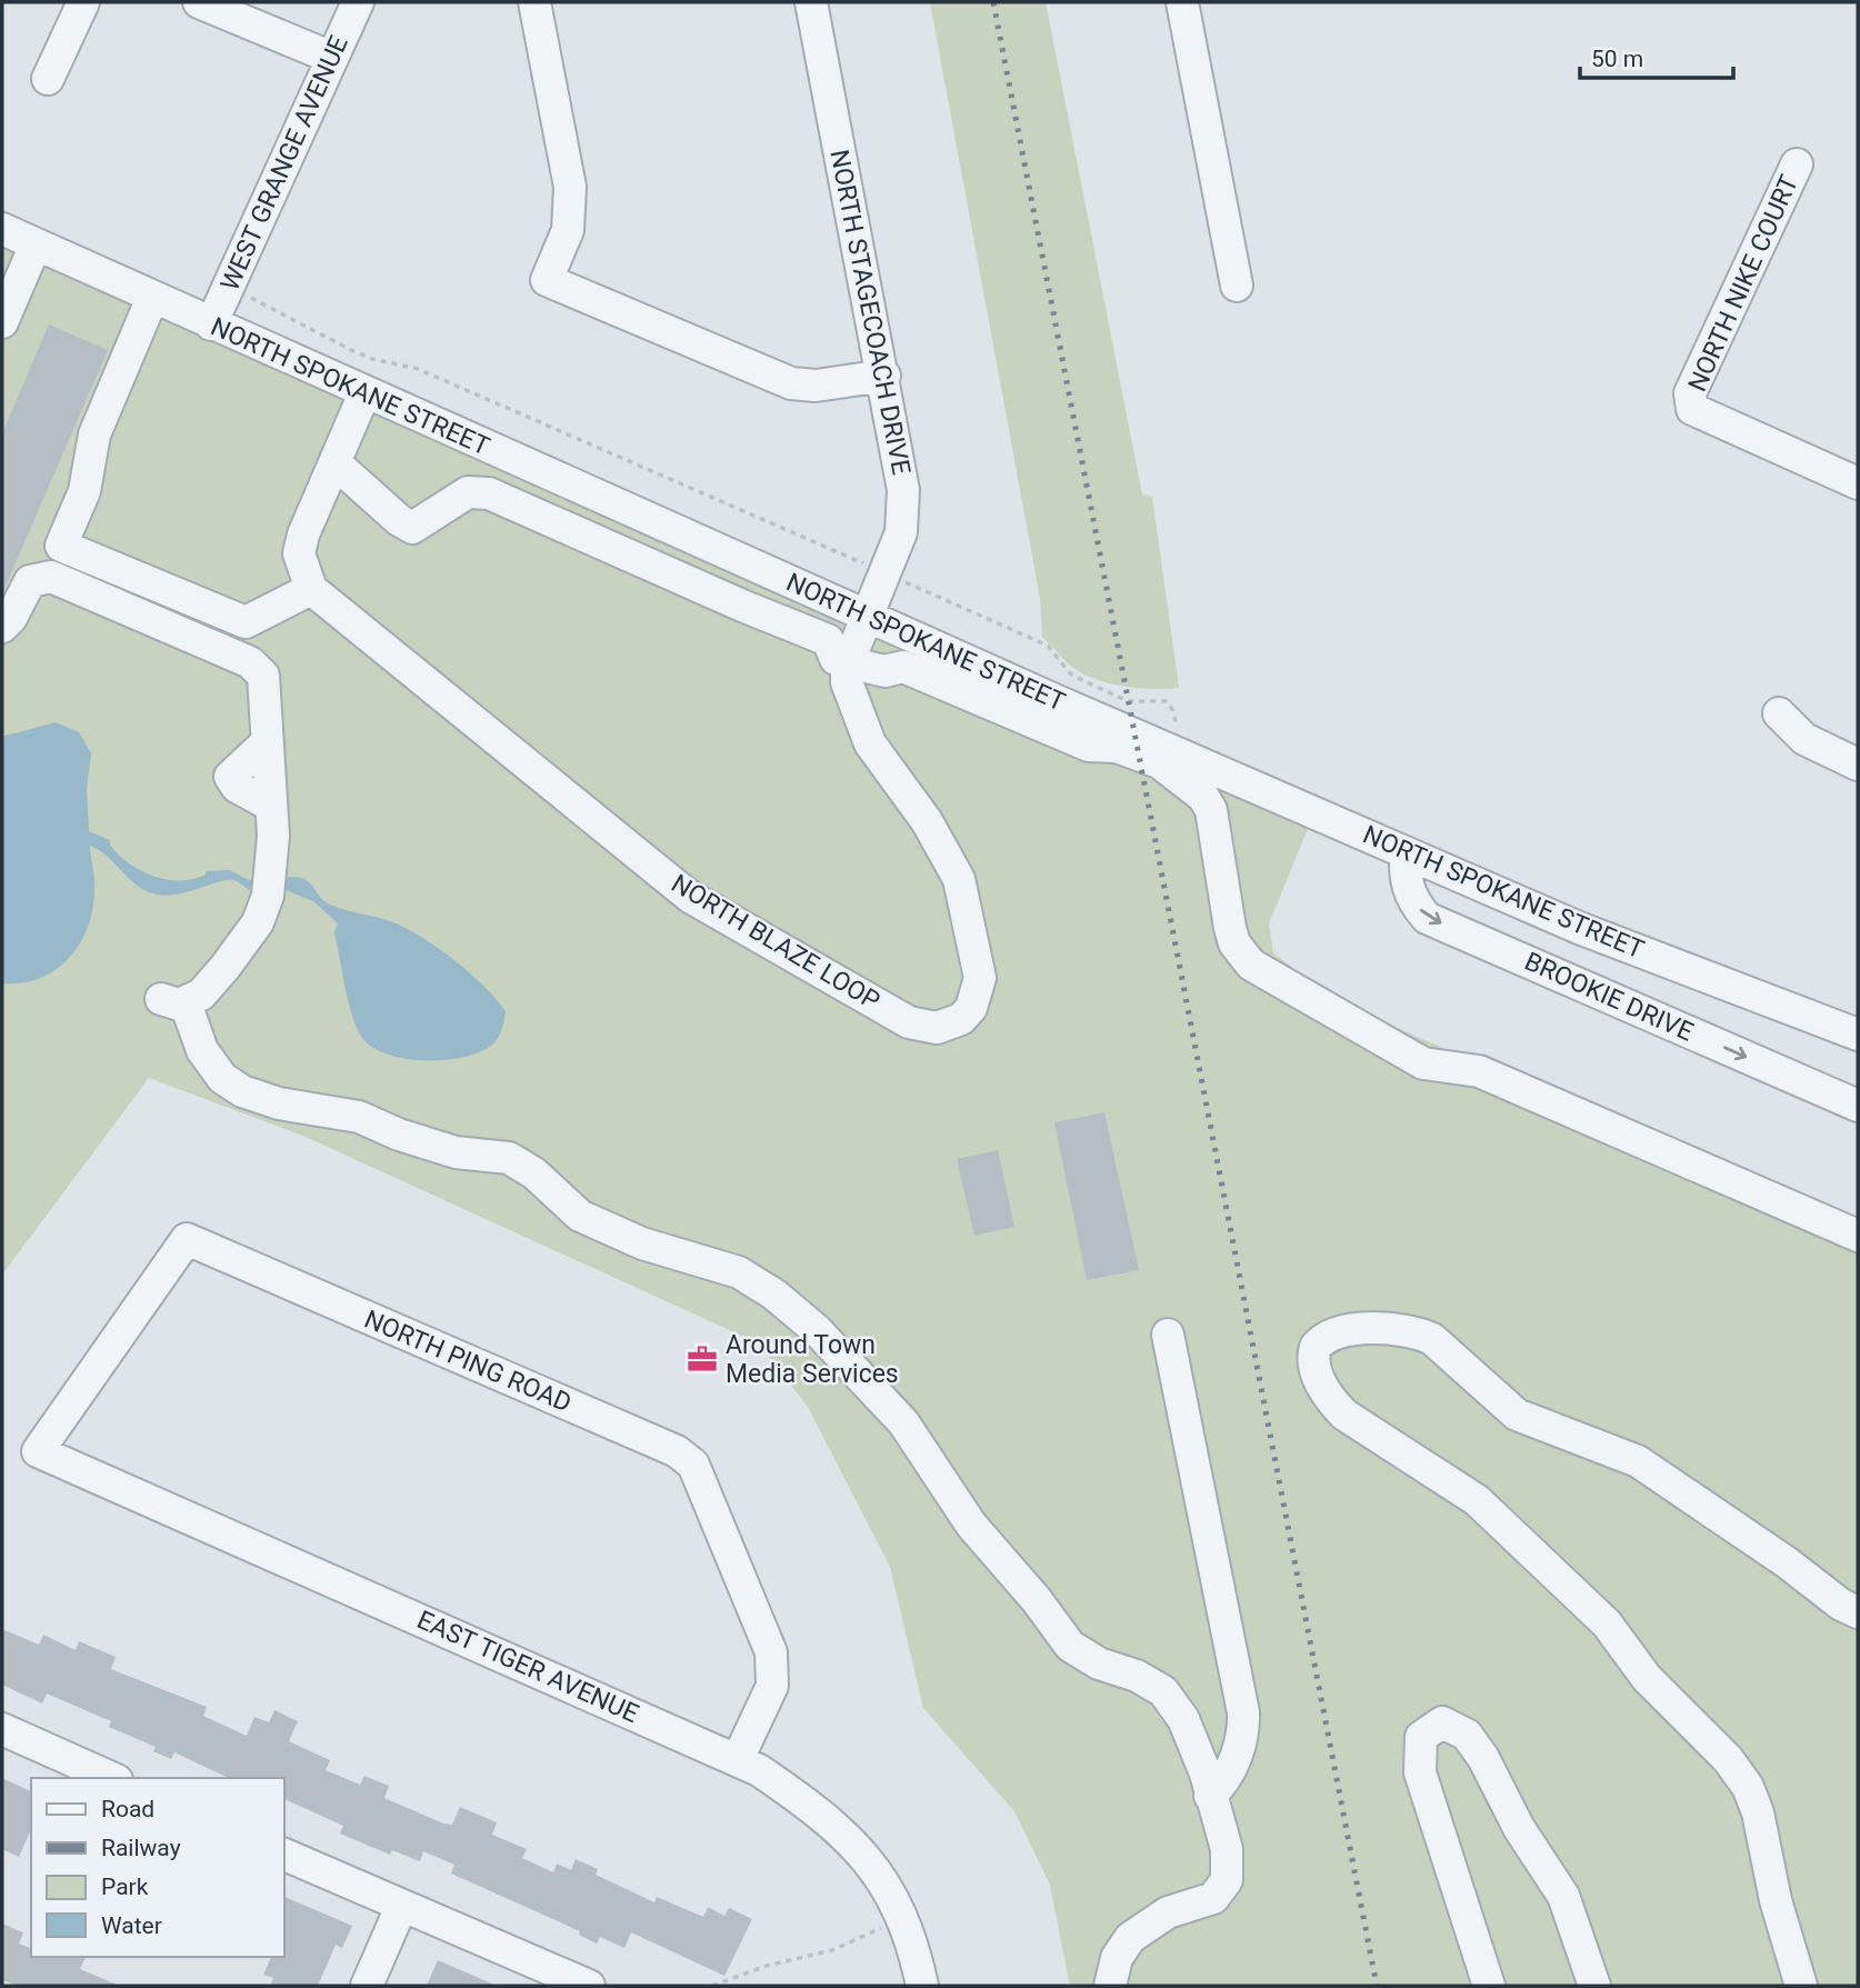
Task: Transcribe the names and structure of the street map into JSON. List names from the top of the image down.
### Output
{
  "streets": {
    "street": [
      "WEST GRANGE AVENUE",
      "NORTH NIKE COURT",
      "NORTH STAGECOACH DRIVE",
      "NORTH SPOKANE STREET",
      "NORTH BLAZE LOOP",
      "BROOKIE DRIVE",
      "NORTH PING ROAD",
      "EAST TIGER AVENUE"
    ]
  },
  "crossings": [
    ["WEST GRANGE AVENUE", "NORTH SPOKANE STREET"],
    ["NORTH STAGECOACH DRIVE", "NORTH SPOKANE STREET"],
    ["NORTH SPOKANE STREET", "BROOKIE DRIVE"],
    ["NORTH PING ROAD", "EAST TIGER AVENUE"]
  ],
  "places": {
    "office": ["Around Town Media Services"]
  },
  "legend": [
    "Road",
    "Railway",
    "Park",
    "Water"
  ],
  "scale_bar": "50 m"
}
